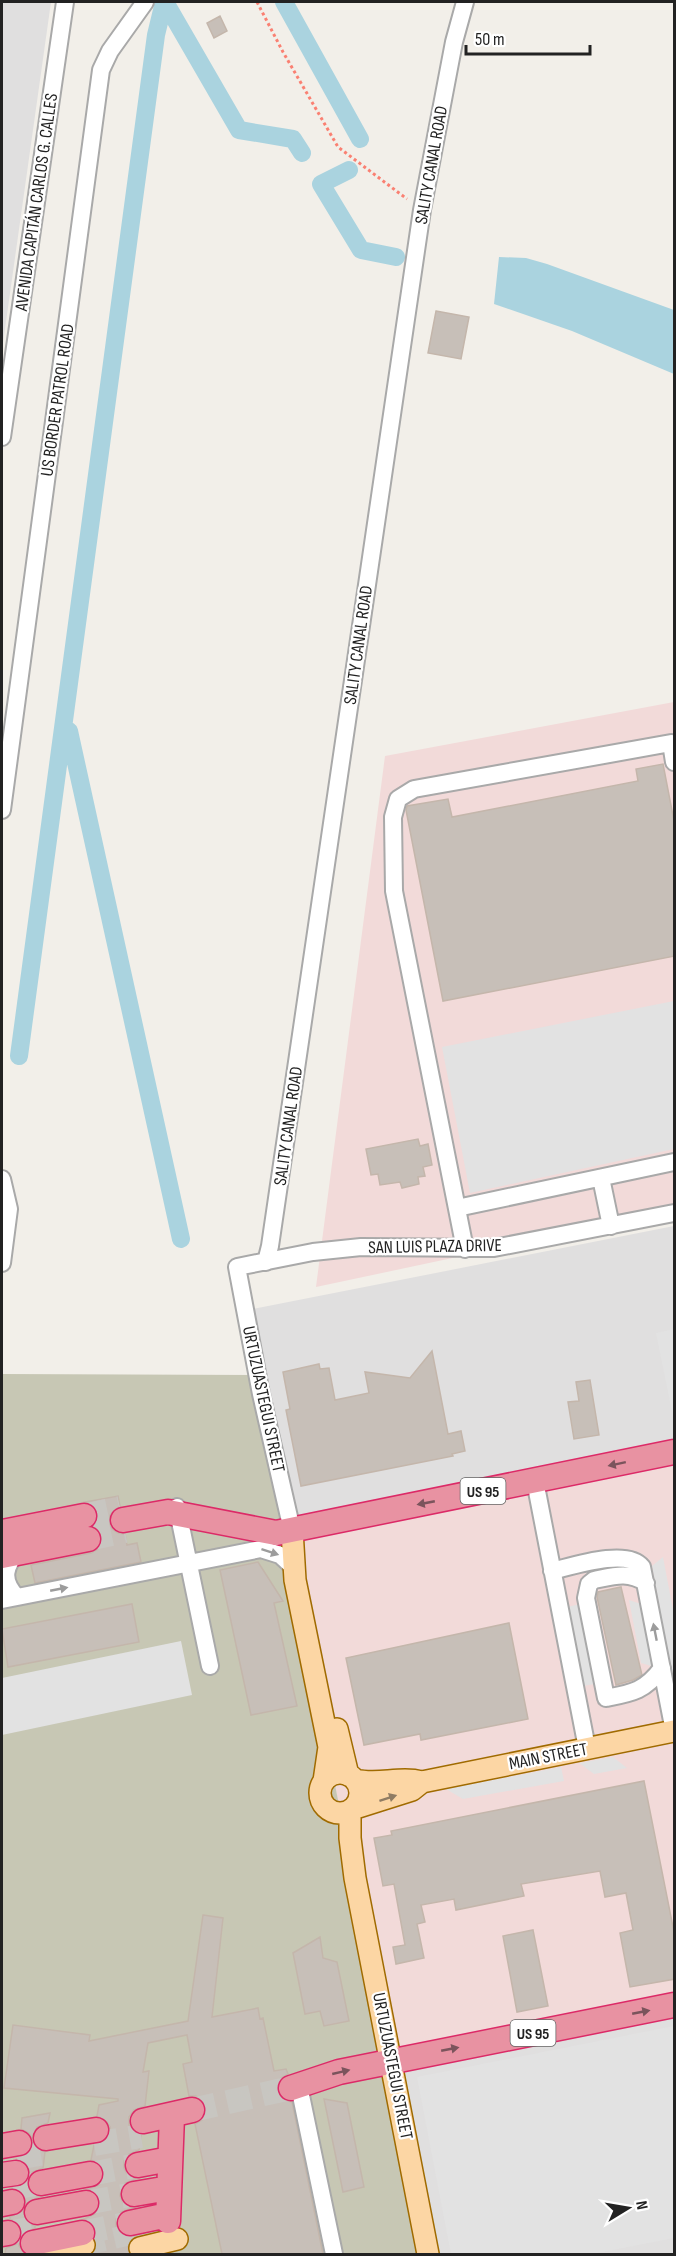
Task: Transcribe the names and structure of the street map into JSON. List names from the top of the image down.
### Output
{
  "streets": {
    "highway": ["US 95"],
    "main road": ["URTUZUASTEGUI STREET", "MAIN STREET"],
    "street": [
      "SALITY CANAL ROAD",
      "AVENIDA CAPITÁN CARLOS G. CALLES",
      "US BORDER PATROL ROAD",
      "SAN LUIS PLAZA DRIVE"
    ]
  },
  "crossings": [
    ["SALITY CANAL ROAD", "SAN LUIS PLAZA DRIVE"],
    ["SALITY CANAL ROAD", "URTUZUASTEGUI STREET"],
    ["SAN LUIS PLAZA DRIVE", "URTUZUASTEGUI STREET"],
    ["URTUZUASTEGUI STREET", "US 95"],
    ["URTUZUASTEGUI STREET", "MAIN STREET"]
  ],
  "scale_bar": "50 m",
  "north": "right"
}
